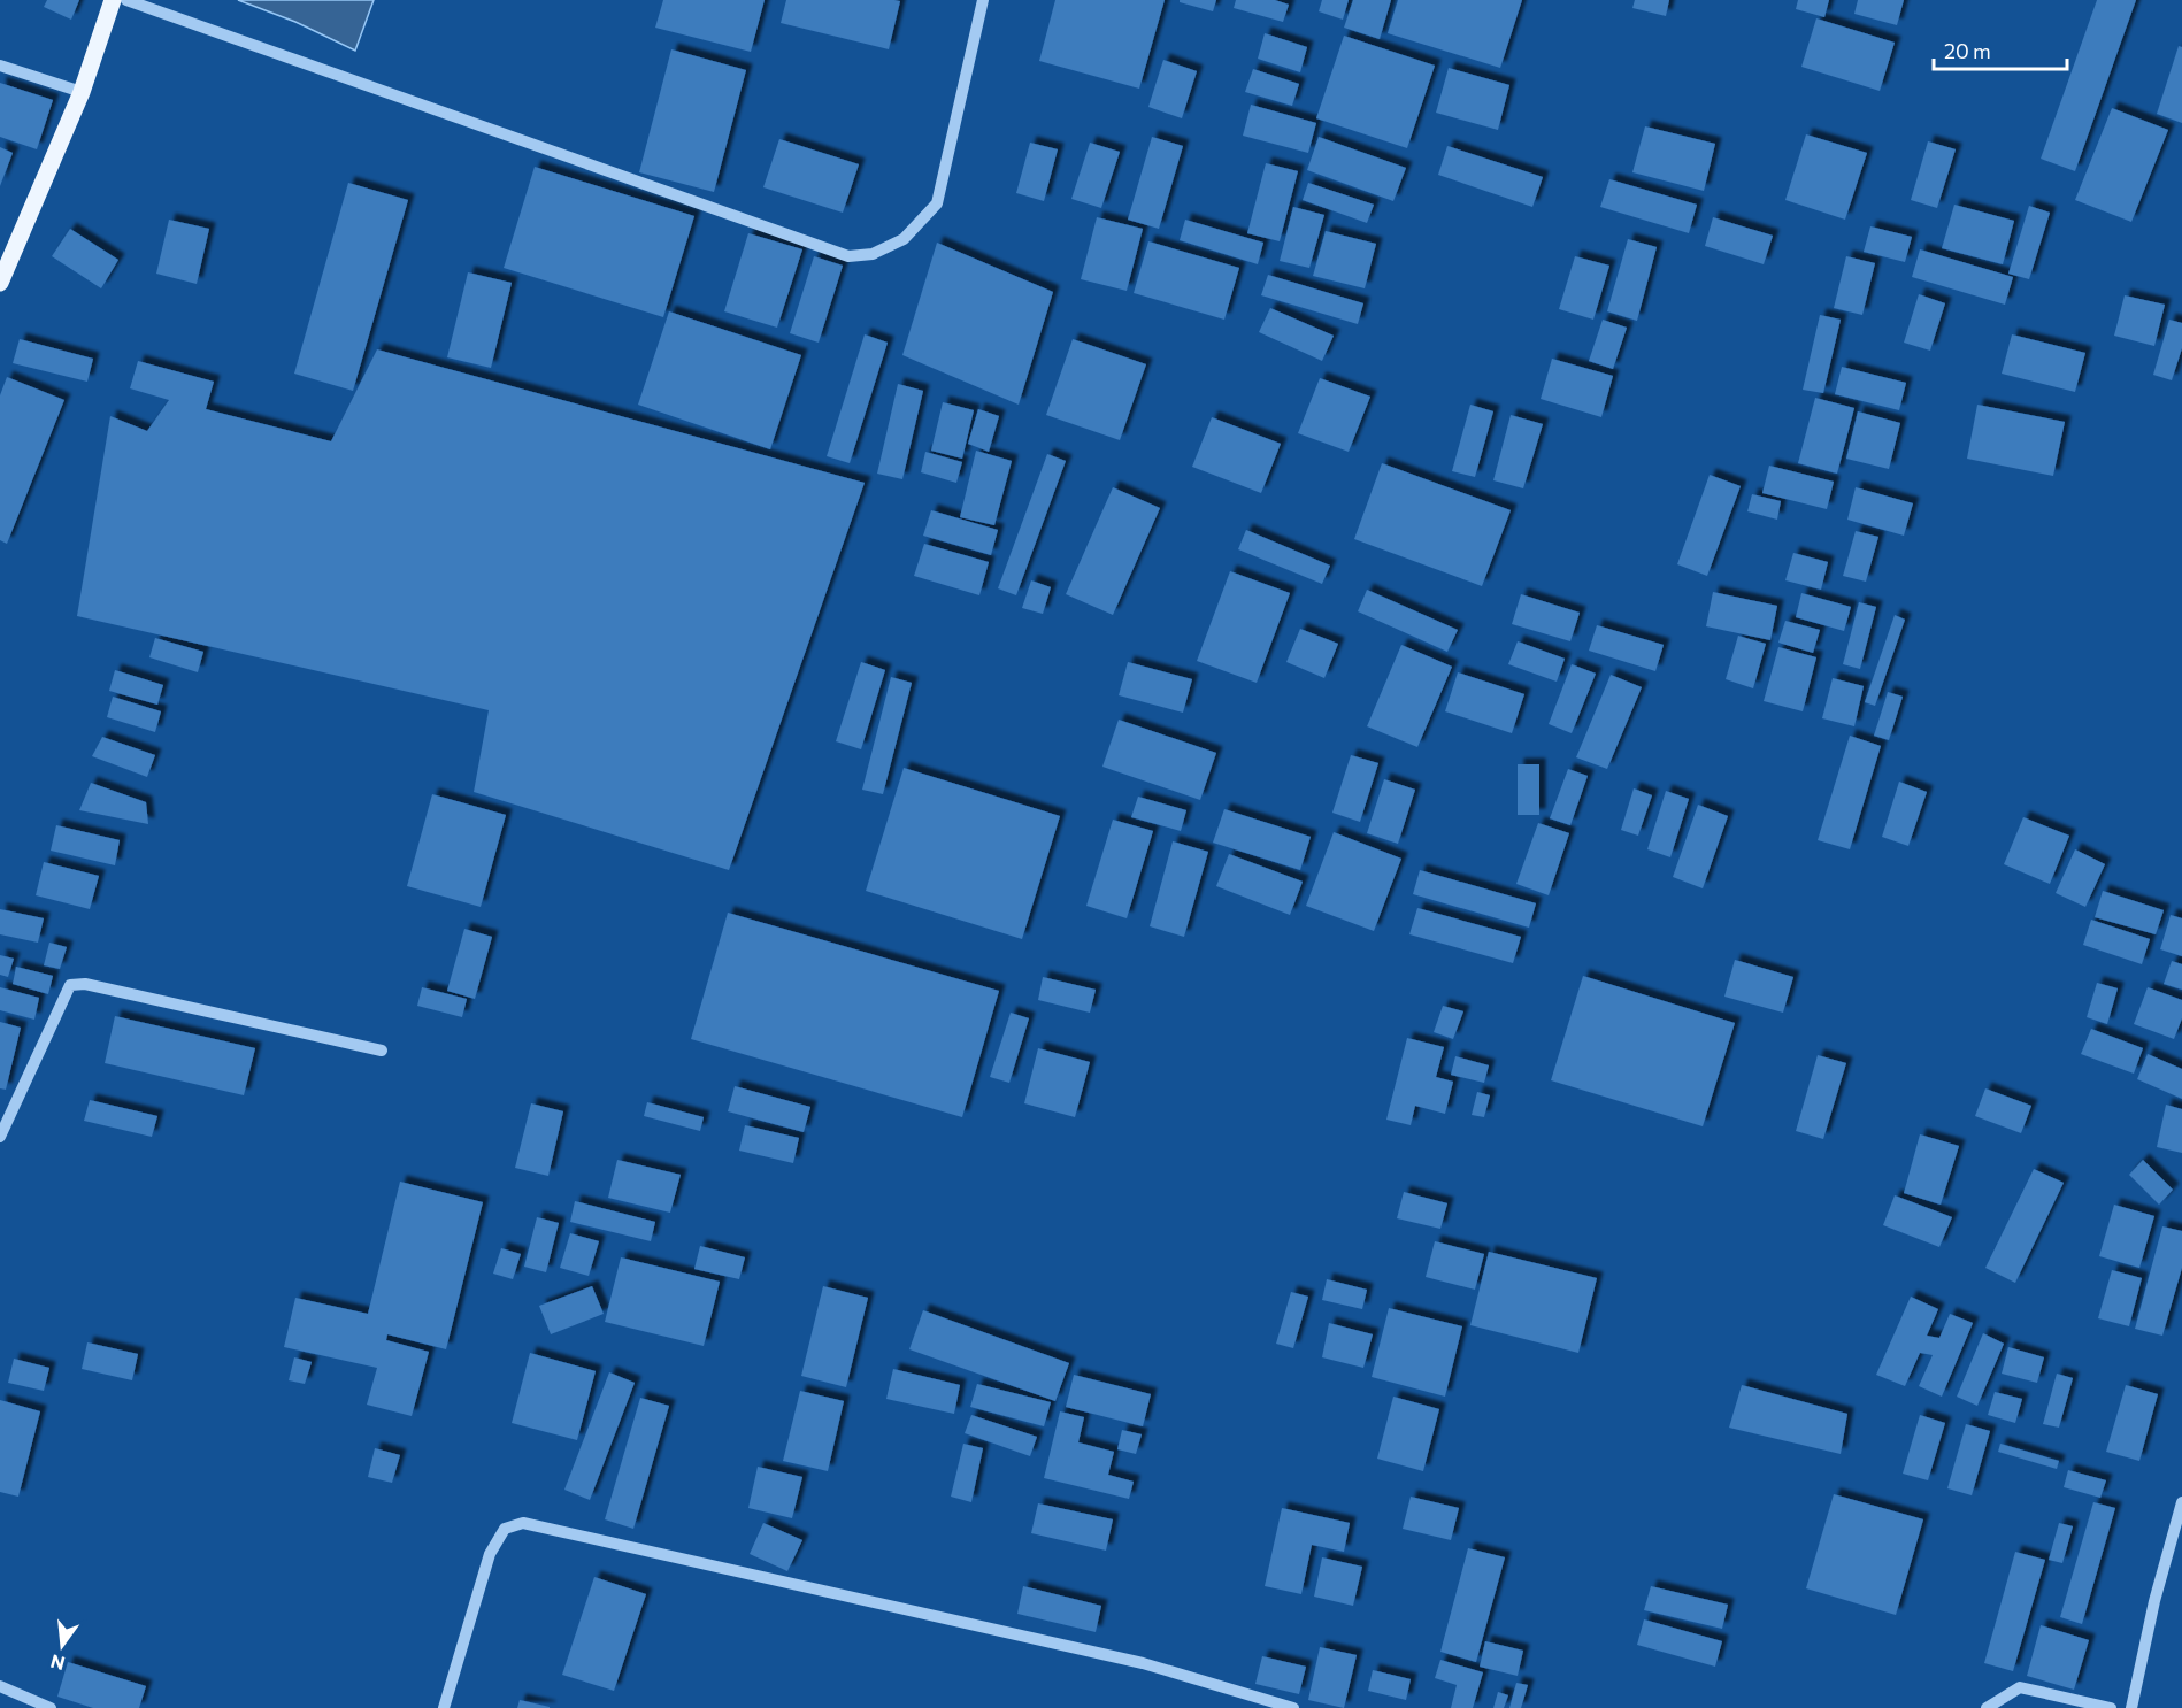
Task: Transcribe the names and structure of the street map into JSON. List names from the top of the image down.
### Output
{
  "scale_bar": "20 m",
  "north": "bottom"
}
